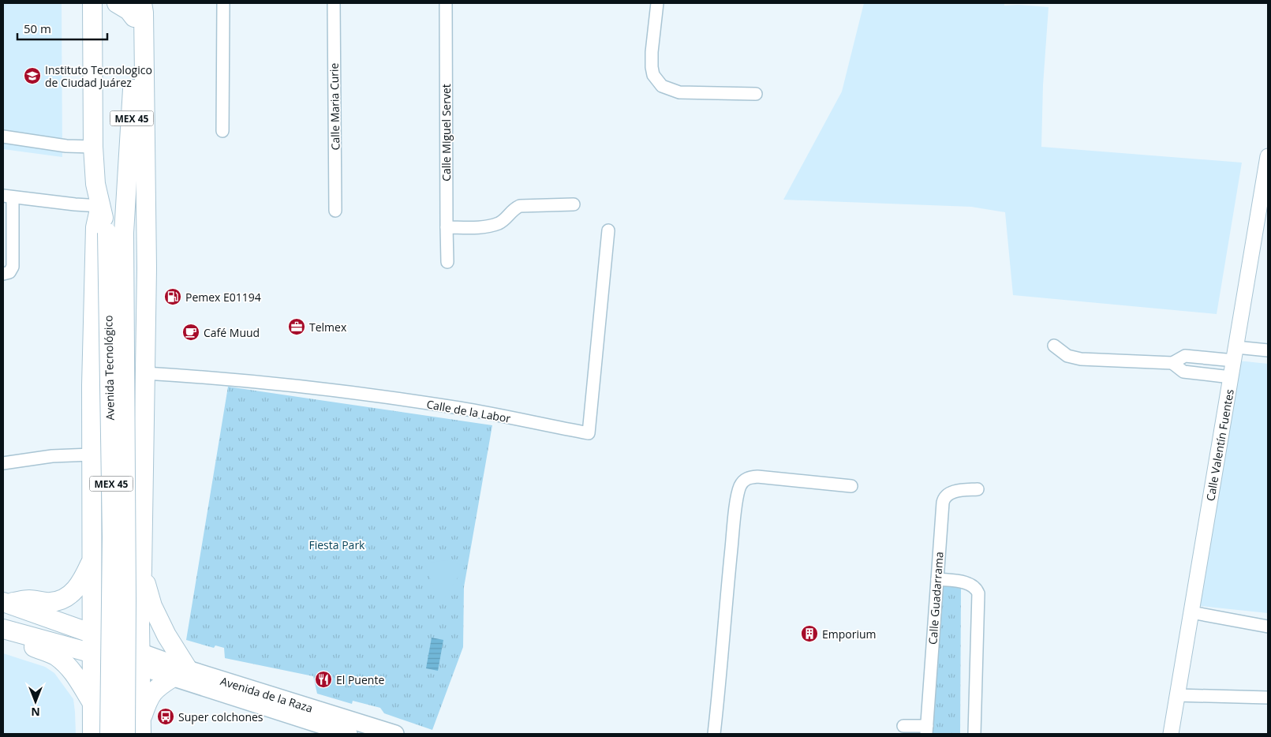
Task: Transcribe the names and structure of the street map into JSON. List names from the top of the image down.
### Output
{
  "streets": {
    "main road": ["MEX 45", "Avenida Tecnológico", "Avenida de la Raza"],
    "street": [
      "Calle Maria Curie",
      "Calle Miguel Servet",
      "Calle de la Labor",
      "Calle Valentín Fuentes",
      "Calle Guadarrama"
    ]
  },
  "parks": ["Fiesta Park"],
  "places": {
    "school or university": ["Instituto Tecnologico de Ciudad Juárez"],
    "fuel station": ["Pemex E01194"],
    "office": ["Telmex"],
    "cafe": ["Café Muud"],
    "building": ["Emporium"],
    "restaurant": ["El Puente"],
    "bus stop": ["Super colchones"]
  },
  "scale_bar": "50 m",
  "north": "bottom"
}
